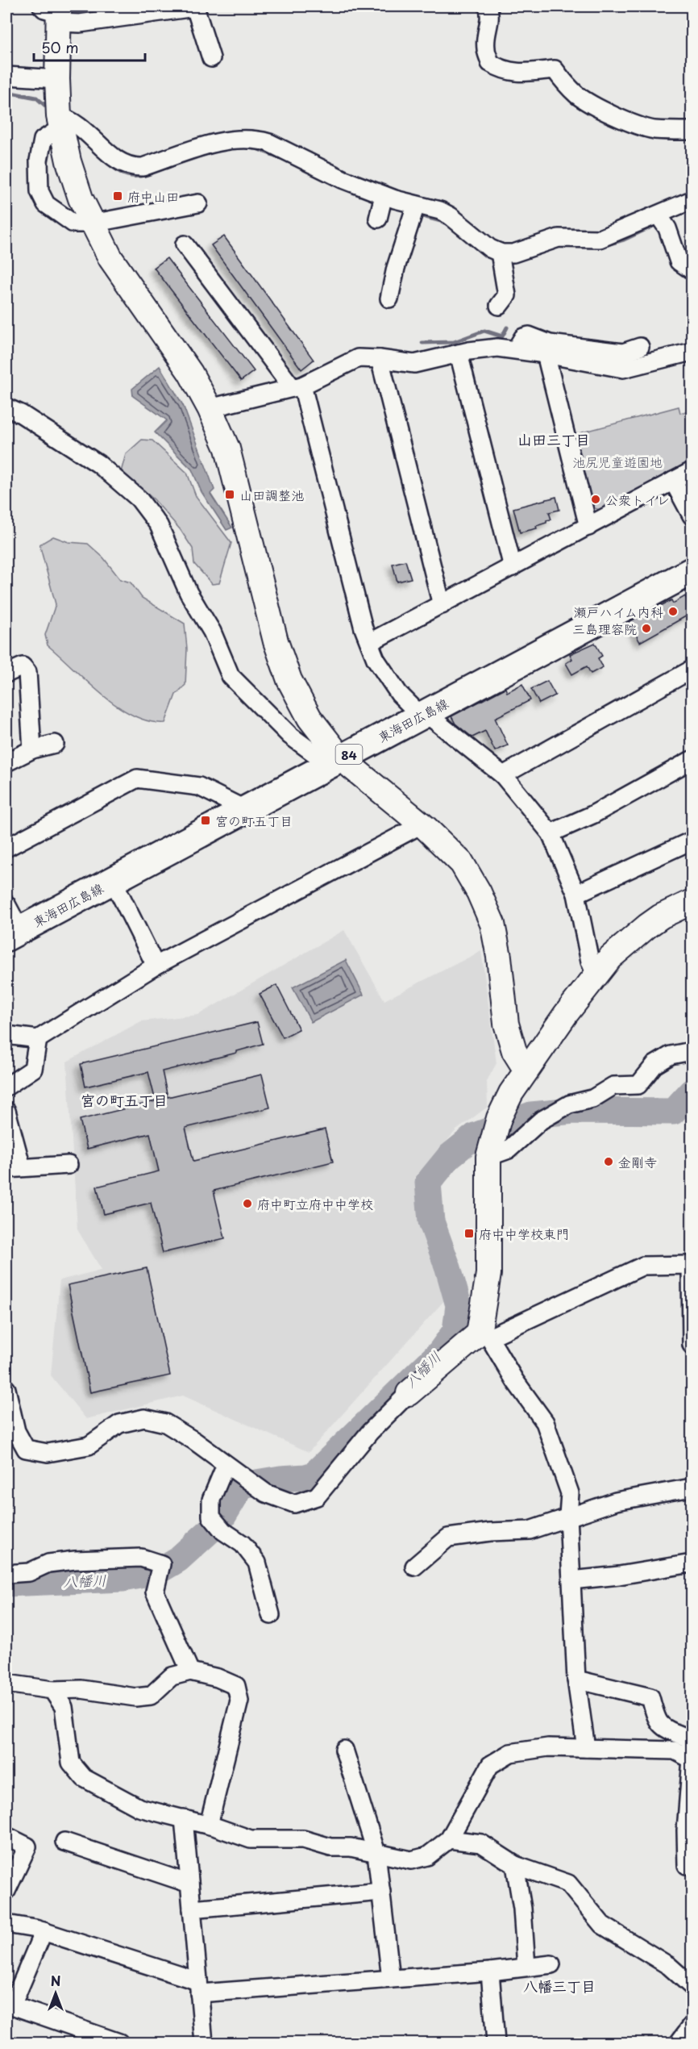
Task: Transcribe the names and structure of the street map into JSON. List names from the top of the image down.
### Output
{
  "streets": {
    "main road": ["東海田広島線", "84"]
  },
  "districts": ["山田三丁目", "宮の町五丁目", "八幡三丁目"],
  "water": ["八幡川"],
  "parks": ["池尻児童遊園地"],
  "places": {
    "transit": [
      "府中山田",
      "山田調整池",
      "宮の町五丁目",
      "府中中学校東門"
    ],
    "other": [
      "公衆トイレ",
      "瀬戸ハイム内科",
      "三島理容院",
      "金剛寺",
      "府中町立府中中学校"
    ]
  },
  "scale_bar": "50 m",
  "north": "top"
}
